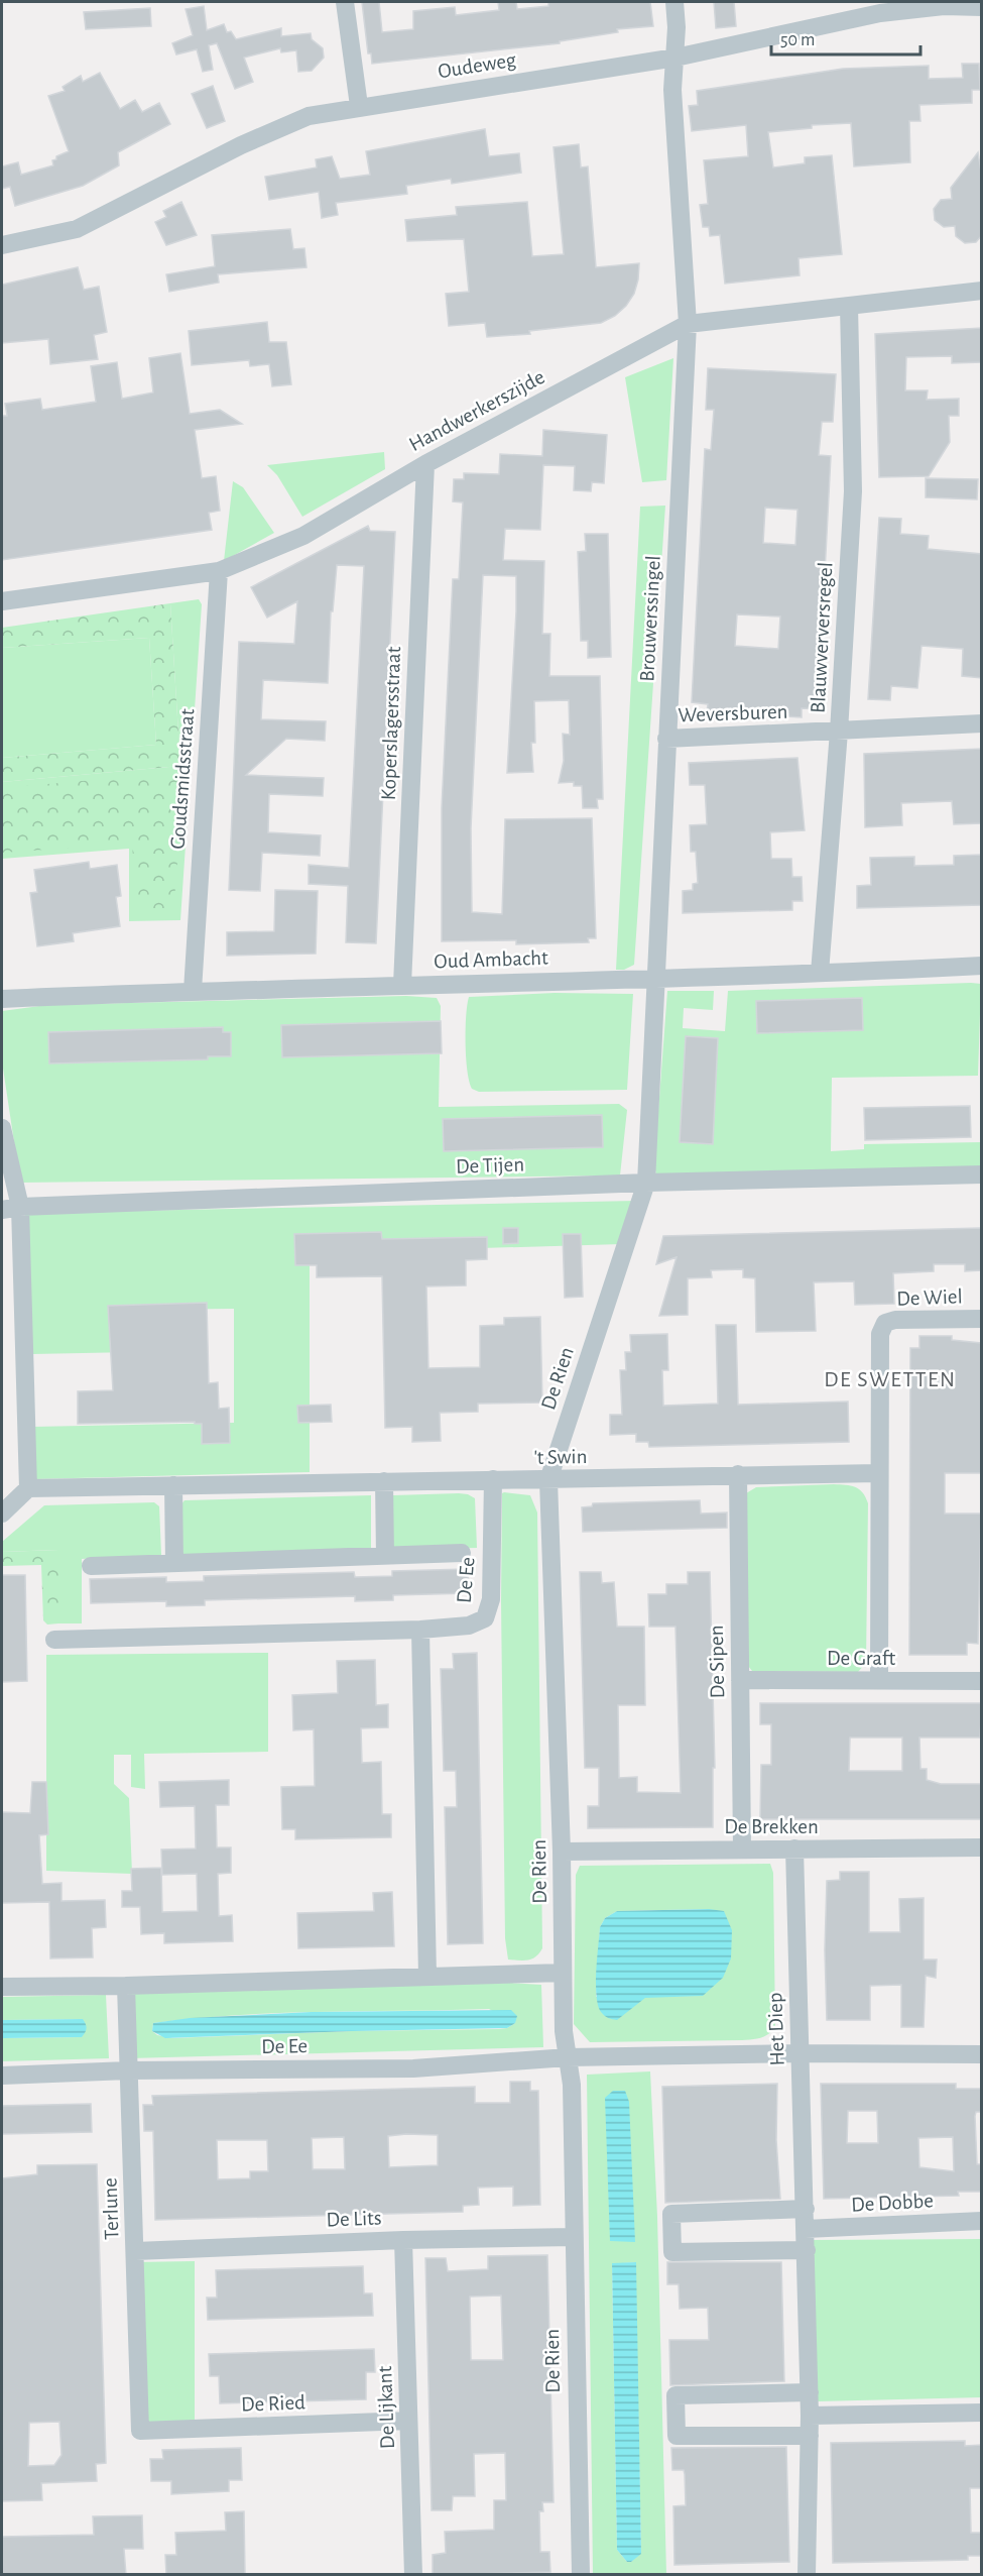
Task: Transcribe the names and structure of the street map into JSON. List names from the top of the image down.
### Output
{
  "streets": {
    "street": [
      "Oudeweg",
      "Handwerkerszijde",
      "Brouwerssingel",
      "Blauwverversregel",
      "Weversburen",
      "Koperslagersstraat",
      "Goudsmidsstraat",
      "Oud Ambacht",
      "De Tijen",
      "De Wiel",
      "De Rien",
      "'t Swin",
      "De Ee",
      "De Graft",
      "De Sipen",
      "De Brekken",
      "Het Diep",
      "De Dobbe",
      "Terlune",
      "De Lits",
      "De Ried",
      "De Lijkant"
    ]
  },
  "crossings": [
    ["Oudeweg", "Brouwerssingel"],
    ["Handwerkerszijde", "Brouwerssingel"],
    ["Handwerkerszijde", "Blauwverversregel"],
    ["Handwerkerszijde", "Koperslagersstraat"],
    ["Handwerkerszijde", "Goudsmidsstraat"],
    ["Brouwerssingel", "Weversburen"],
    ["Brouwerssingel", "Oud Ambacht"],
    ["Brouwerssingel", "De Tijen"],
    ["Brouwerssingel", "De Rien"],
    ["Blauwverversregel", "Weversburen"],
    ["Blauwverversregel", "Oud Ambacht"],
    ["Koperslagersstraat", "Oud Ambacht"],
    ["Goudsmidsstraat", "Oud Ambacht"],
    ["De Tijen", "De Rien"],
    ["De Wiel", "De Graft"],
    ["De Rien", "'t Swin"],
    ["De Rien", "De Ee"],
    ["De Rien", "De Brekken"],
    ["De Rien", "De Lits"],
    ["'t Swin", "De Ee"],
    ["'t Swin", "De Sipen"],
    ["De Ee", "Terlune"],
    ["De Graft", "De Sipen"],
    ["De Sipen", "De Brekken"],
    ["De Brekken", "Het Diep"],
    ["Het Diep", "De Dobbe"],
    ["Terlune", "De Lits"],
    ["Terlune", "De Ried"],
    ["De Lits", "De Lijkant"],
    ["De Ried", "De Lijkant"]
  ],
  "districts": ["DE SWETTEN"],
  "scale_bar": "50 m"
}
